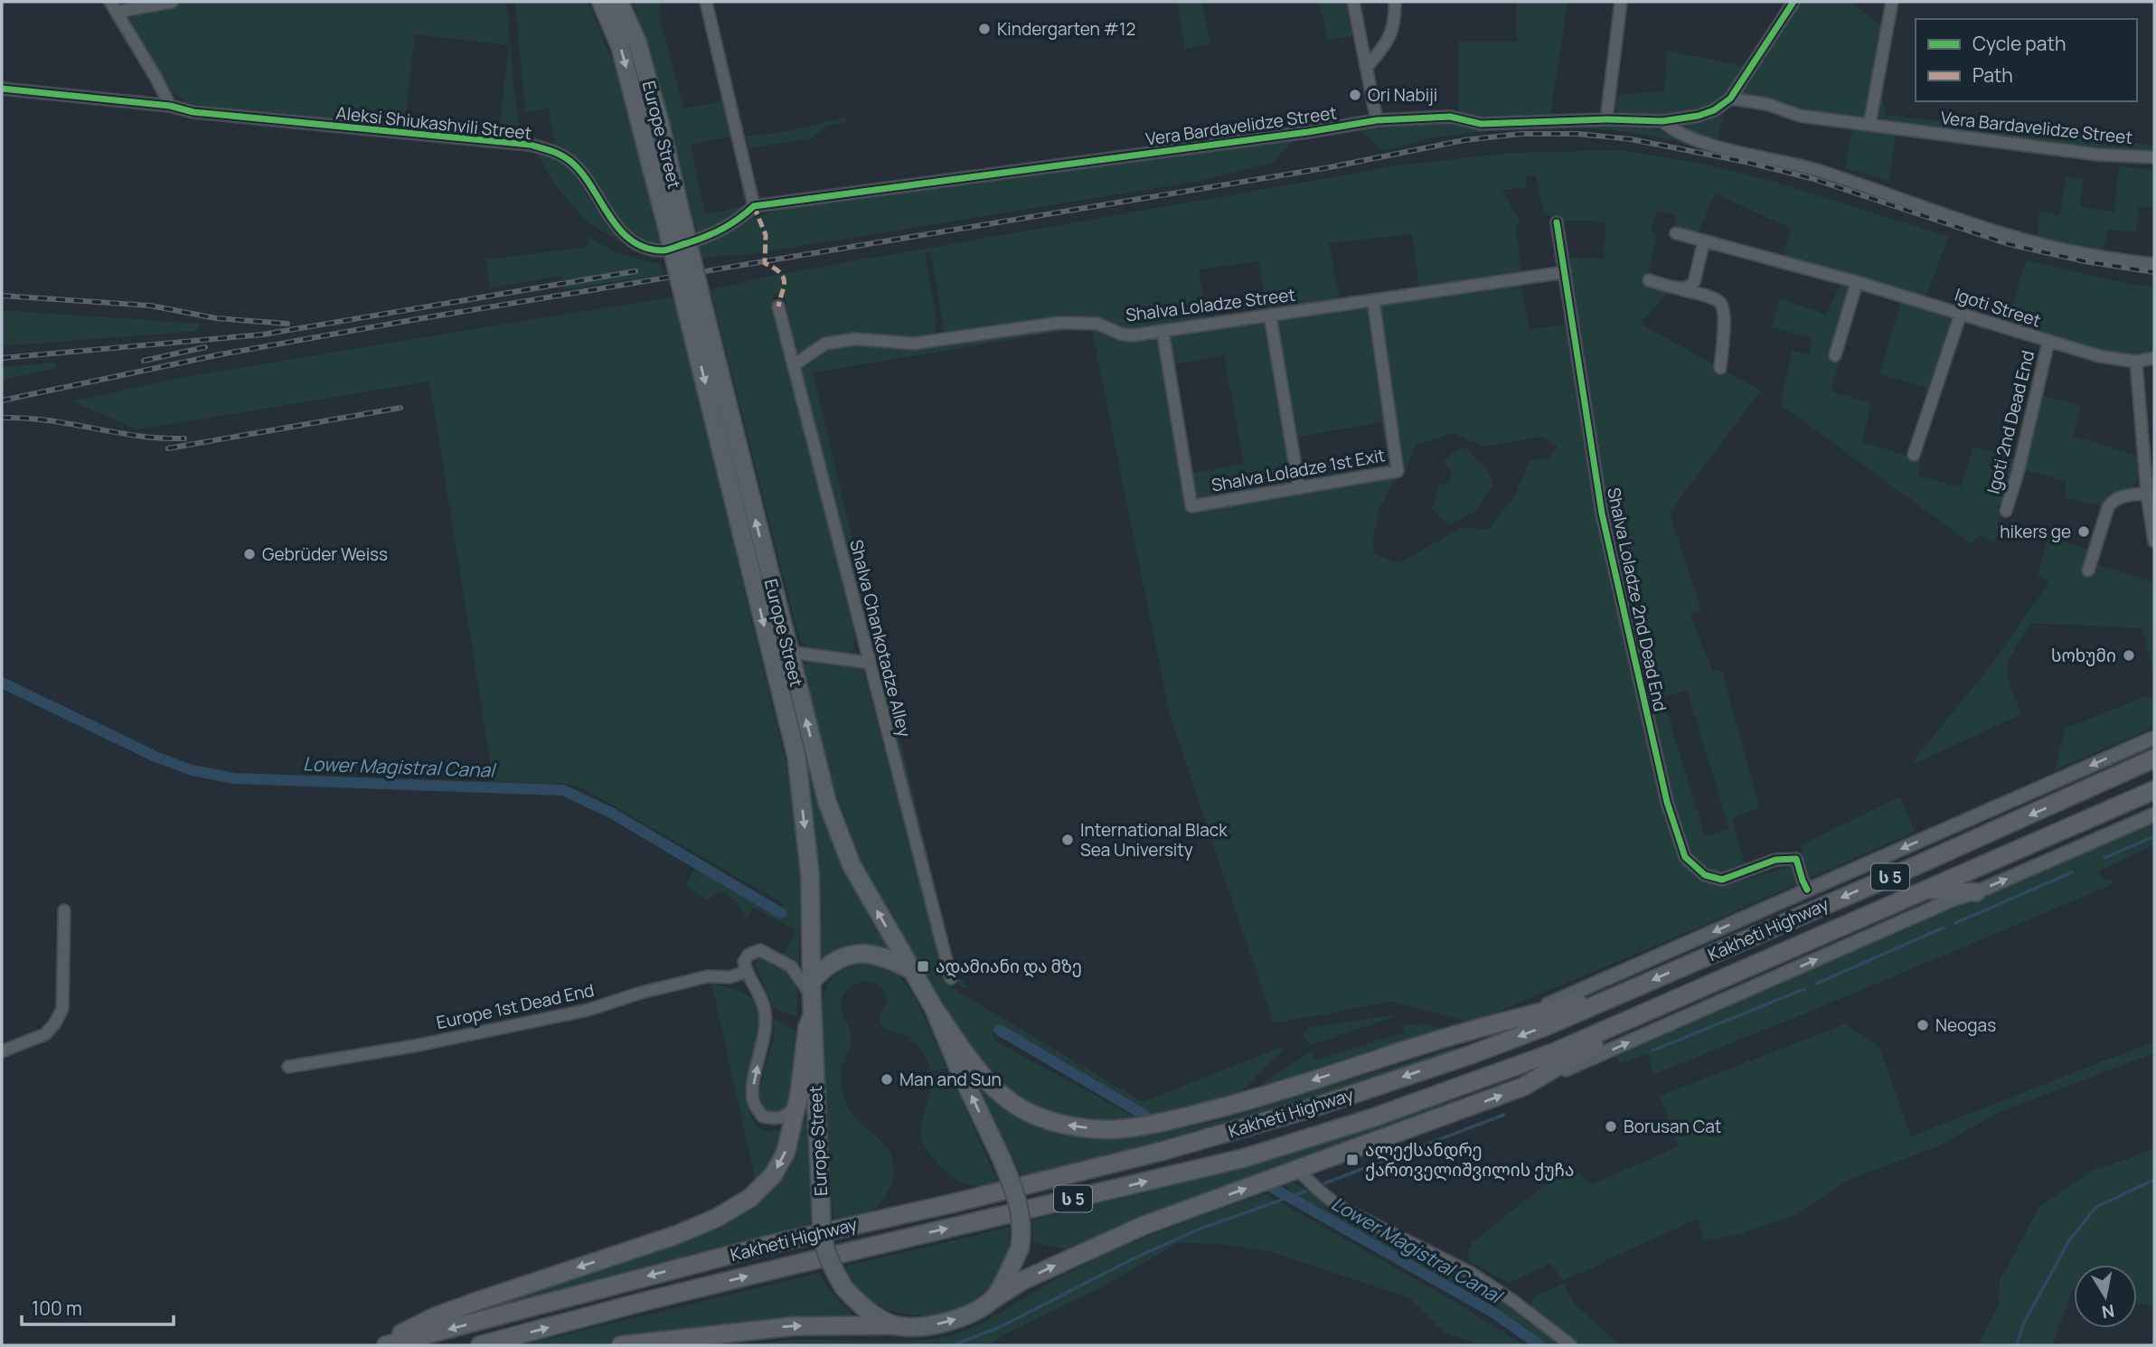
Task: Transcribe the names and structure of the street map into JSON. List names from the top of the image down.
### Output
{
  "streets": {
    "highway": ["ს 5", "Kakheti Highway"],
    "main road": ["Europe Street"],
    "street": [
      "Aleksi Shiukashvili Street",
      "Vera Bardavelidze Street",
      "Shalva Loladze Street",
      "Igoti Street",
      "Igoti 2nd Dead End",
      "Shalva Loladze 1st Exit",
      "Shalva Loladze 2nd Dead End",
      "Shalva Chankotadze Alley",
      "Europe 1st Dead End"
    ]
  },
  "crossings": [
    ["Aleksi Shiukashvili Street", "Vera Bardavelidze Street"],
    ["Shalva Loladze Street", "Shalva Loladze 1st Exit"],
    ["Shalva Loladze Street", "Shalva Loladze 2nd Dead End"],
    ["Shalva Loladze Street", "Shalva Chankotadze Alley"],
    ["Igoti Street", "Igoti 2nd Dead End"],
    ["Shalva Loladze 2nd Dead End", "Kakheti Highway"]
  ],
  "water": ["Lower Magistral Canal"],
  "places": {
    "other": [
      "Kindergarten #12",
      "Ori Nabiji",
      "hikers ge",
      "Gebrüder Weiss",
      "სოხუმი",
      "International Black Sea University",
      "Neogas",
      "Man and Sun",
      "Borusan Cat"
    ],
    "transit": ["ადამიანი და მზე", "ალექსანდრე ქართველიშვილის ქუჩა"]
  },
  "legend": ["Cycle path", "Path"],
  "scale_bar": "100 m",
  "north": "bottom"
}
